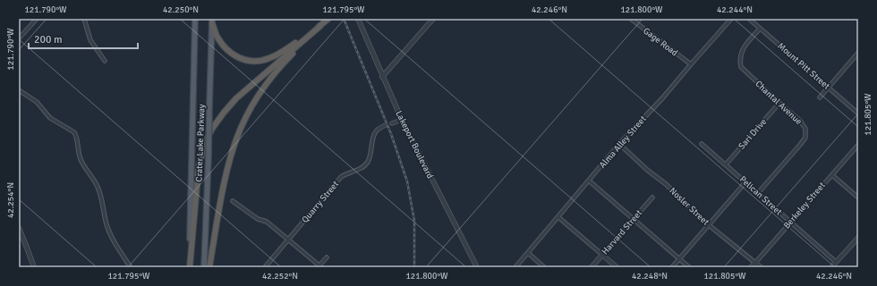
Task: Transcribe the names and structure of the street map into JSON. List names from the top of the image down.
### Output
{
  "streets": {
    "main road": ["Crater Lake Parkway"],
    "street": [
      "Gage Road",
      "Mount Pitt Street",
      "Chantal Avenue",
      "Sari Drive",
      "Alma Alley Street",
      "Lakeport Boulevard",
      "Pelican Street",
      "Quarry Street",
      "Berkeley Street",
      "Nosler Street",
      "Harvard Street"
    ]
  },
  "crossings": [
    ["Gage Road", "Alma Alley Street"],
    ["Mount Pitt Street", "Chantal Avenue"],
    ["Chantal Avenue", "Sari Drive"],
    ["Chantal Avenue", "Pelican Street"],
    ["Sari Drive", "Pelican Street"],
    ["Alma Alley Street", "Nosler Street"],
    ["Pelican Street", "Berkeley Street"],
    ["Berkeley Street", "Nosler Street"]
  ],
  "scale_bar": "200 m",
  "coordinates": [
    "121.790°W",
    "42.250°N",
    "121.795°W",
    "42.246°N",
    "121.800°W",
    "42.244°N",
    "121.805°W",
    "42.254°N",
    "42.252°N",
    "42.248°N"
  ]
}
